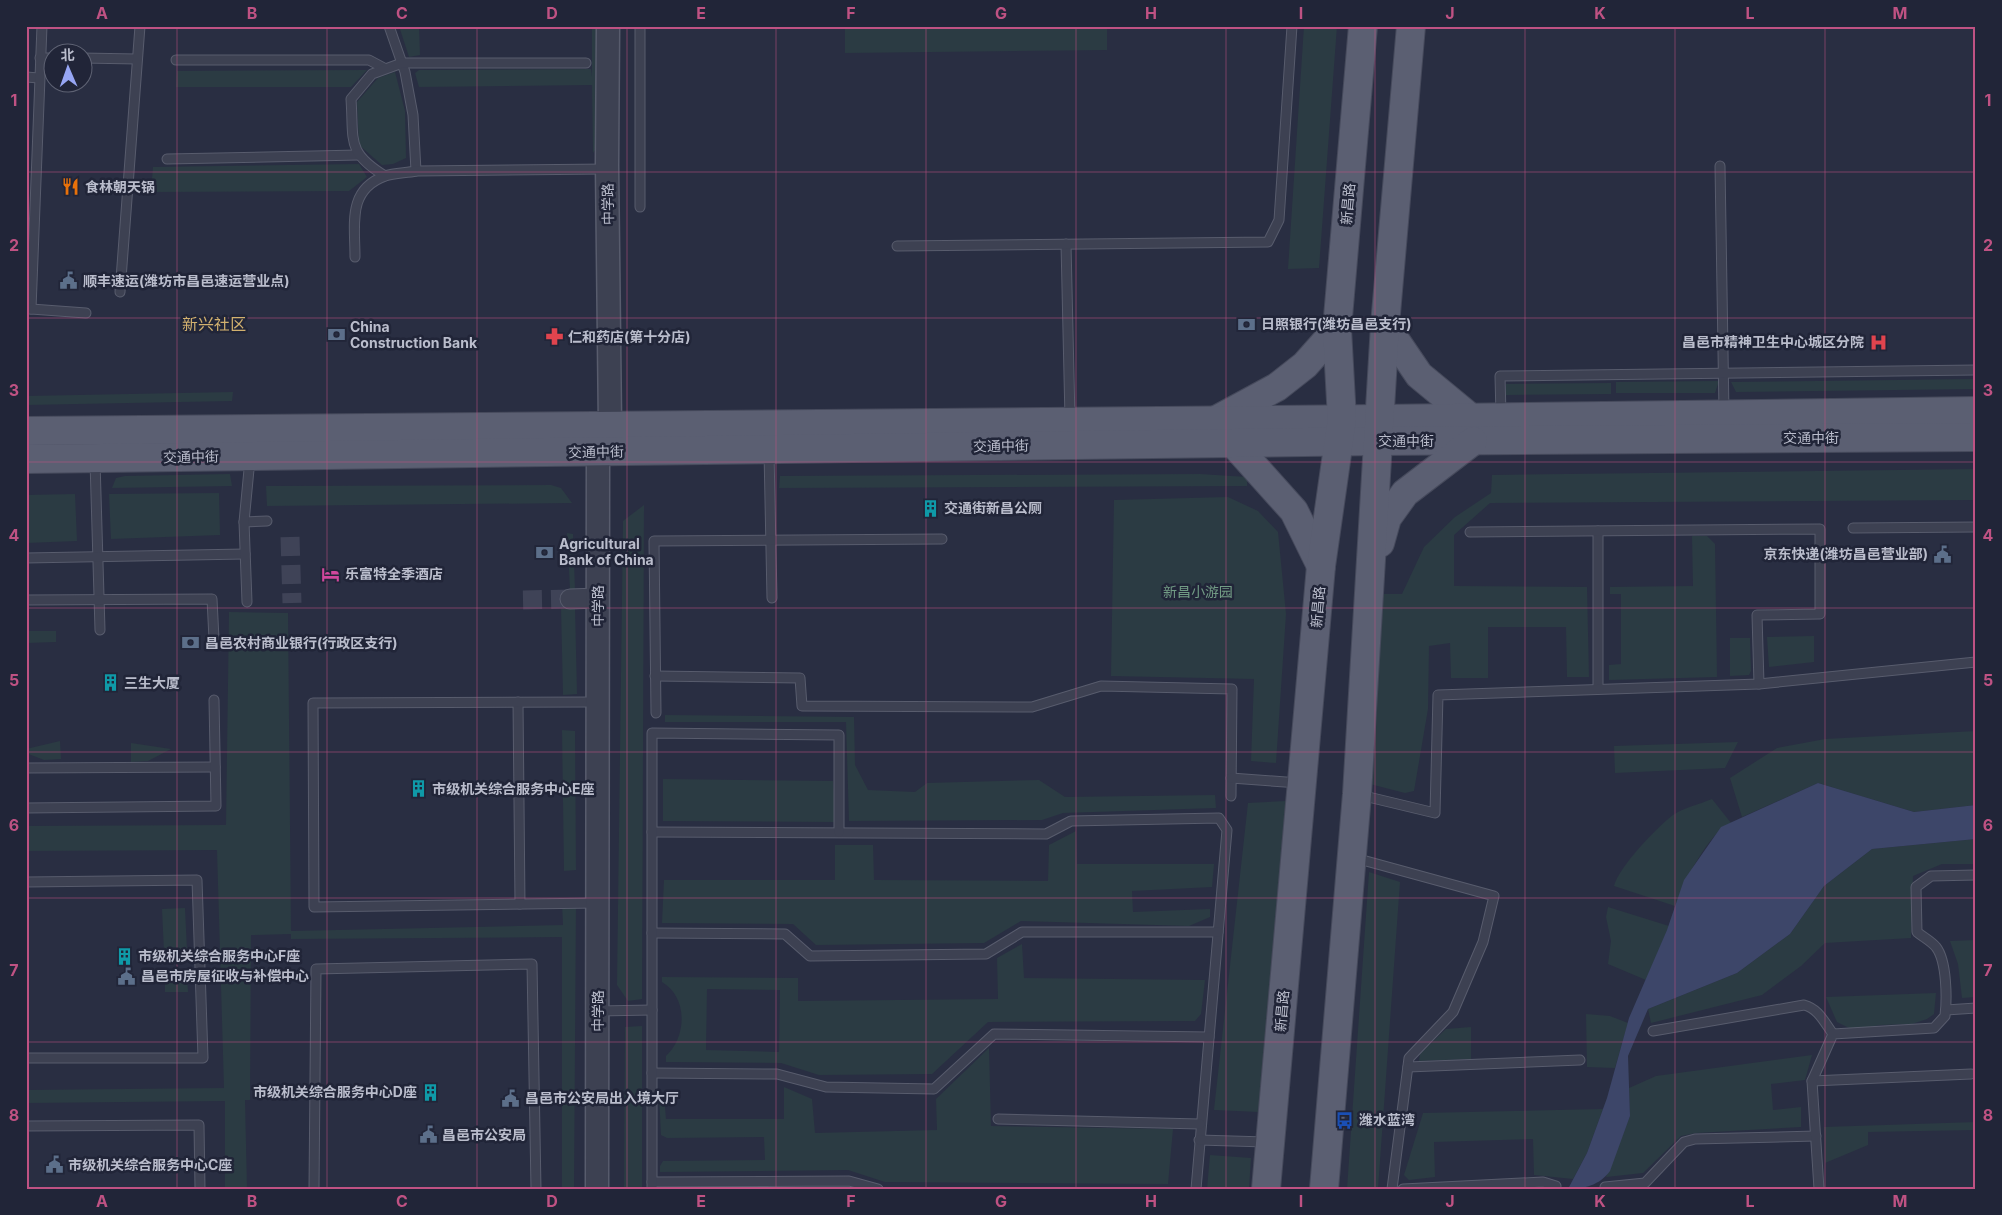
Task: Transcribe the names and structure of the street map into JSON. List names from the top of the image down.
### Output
{
  "streets": {
    "main road": ["新昌路", "交通中街"],
    "street": ["中学路"]
  },
  "crossings": [
    ["中学路", "交通中街"],
    ["新昌路", "交通中街"]
  ],
  "districts": ["新兴社区"],
  "parks": ["新昌小游园"],
  "places": {
    "restaurant": ["食林朝天锅"],
    "public building": [
      "顺丰速运(潍坊市昌邑速运营业点)",
      "京东快递(潍坊昌邑营业部)",
      "昌邑市房屋征收与补偿中心",
      "昌邑市公安局出入境大厅",
      "昌邑市公安局",
      "市级机关综合服务中心C座"
    ],
    "bank": [
      "日照银行(潍坊昌邑支行)",
      "China Construction Bank",
      "Agricultural Bank of China",
      "昌邑农村商业银行(行政区支行)"
    ],
    "pharmacy": ["仁和药店(第十分店)"],
    "hospital": ["昌邑市精神卫生中心城区分院"],
    "building": [
      "交通街新昌公厕",
      "三生大厦",
      "市级机关综合服务中心E座",
      "市级机关综合服务中心F座",
      "市级机关综合服务中心D座"
    ],
    "hotel": ["乐富特全季酒店"],
    "bus stop": ["潍水蓝湾"]
  },
  "north": "top",
  "grid": {
    "columns": [
      "A",
      "B",
      "C",
      "D",
      "E",
      "F",
      "G",
      "H",
      "I",
      "J",
      "K",
      "L",
      "M"
    ],
    "rows": [
      "1",
      "2",
      "3",
      "4",
      "5",
      "6",
      "7",
      "8"
    ]
  }
}
